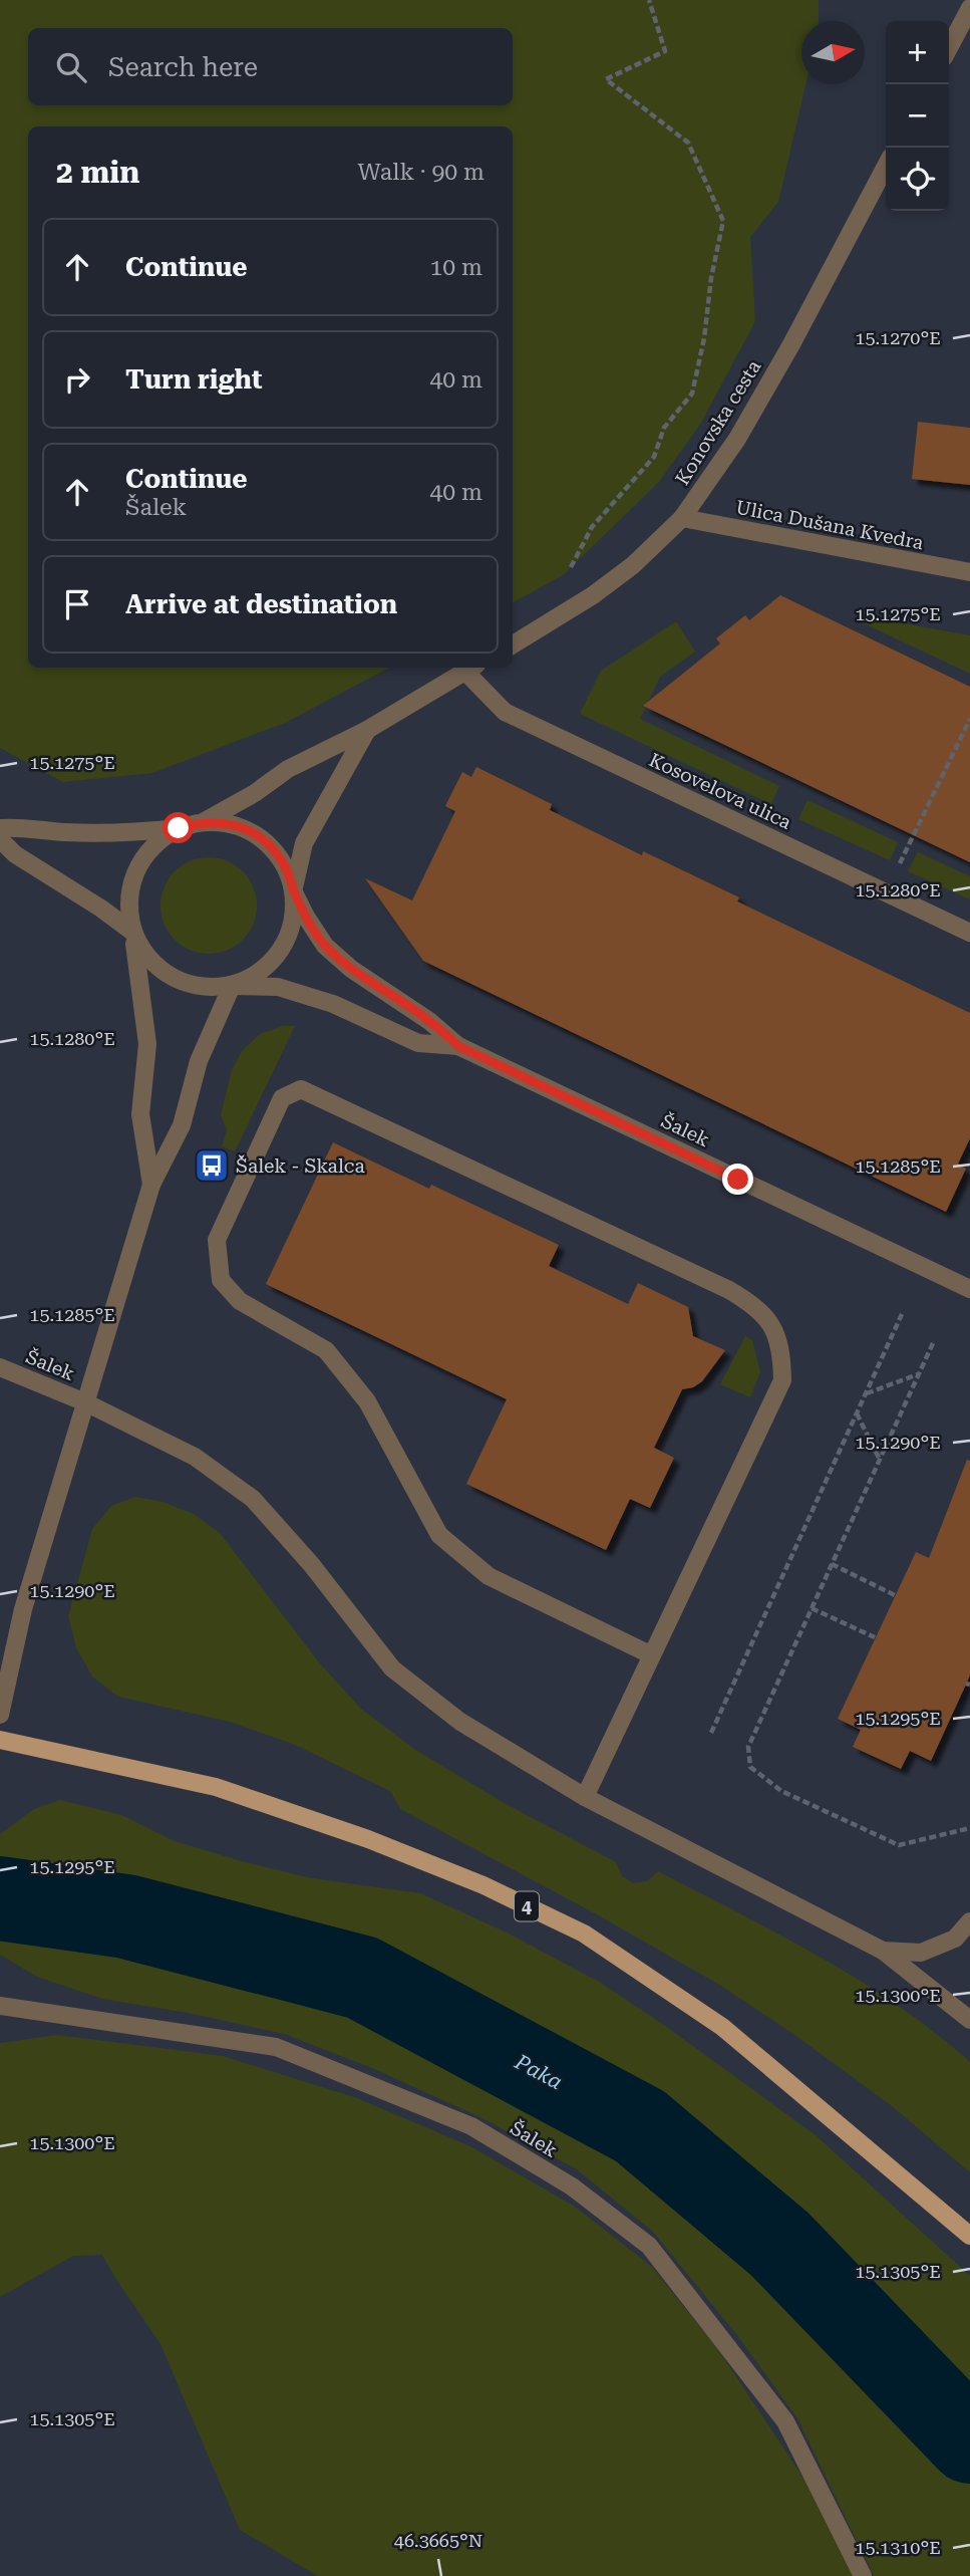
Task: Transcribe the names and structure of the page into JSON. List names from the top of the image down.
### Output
{
  "streets": {
    "main road": ["4"],
    "street": [
      "Konovska cesta",
      "Ulica Dušana Kvedra",
      "Kosovelova ulica",
      "Šalek"
    ]
  },
  "crossings": [
    ["Konovska cesta", "Ulica Dušana Kvedra"]
  ],
  "water": ["Paka"],
  "places": {
    "bus stop": ["Šalek - Skalca"]
  },
  "north": "right",
  "page": {
    "map_buttons": ["+", "−"],
    "search": "Search here",
    "heading": ["2 min", "Walk · 90 m"],
    "list": [
      ["Continue", "10 m"],
      ["Turn right", "40 m"],
      ["Continue", "Šalek", "40 m"],
      "Arrive at destination"
    ]
  },
  "coordinates": [
    "15.1270°E",
    "15.1275°E",
    "15.1280°E",
    "15.1285°E",
    "15.1290°E",
    "15.1295°E",
    "15.1300°E",
    "15.1305°E",
    "46.3665°N",
    "15.1310°E"
  ]
}
